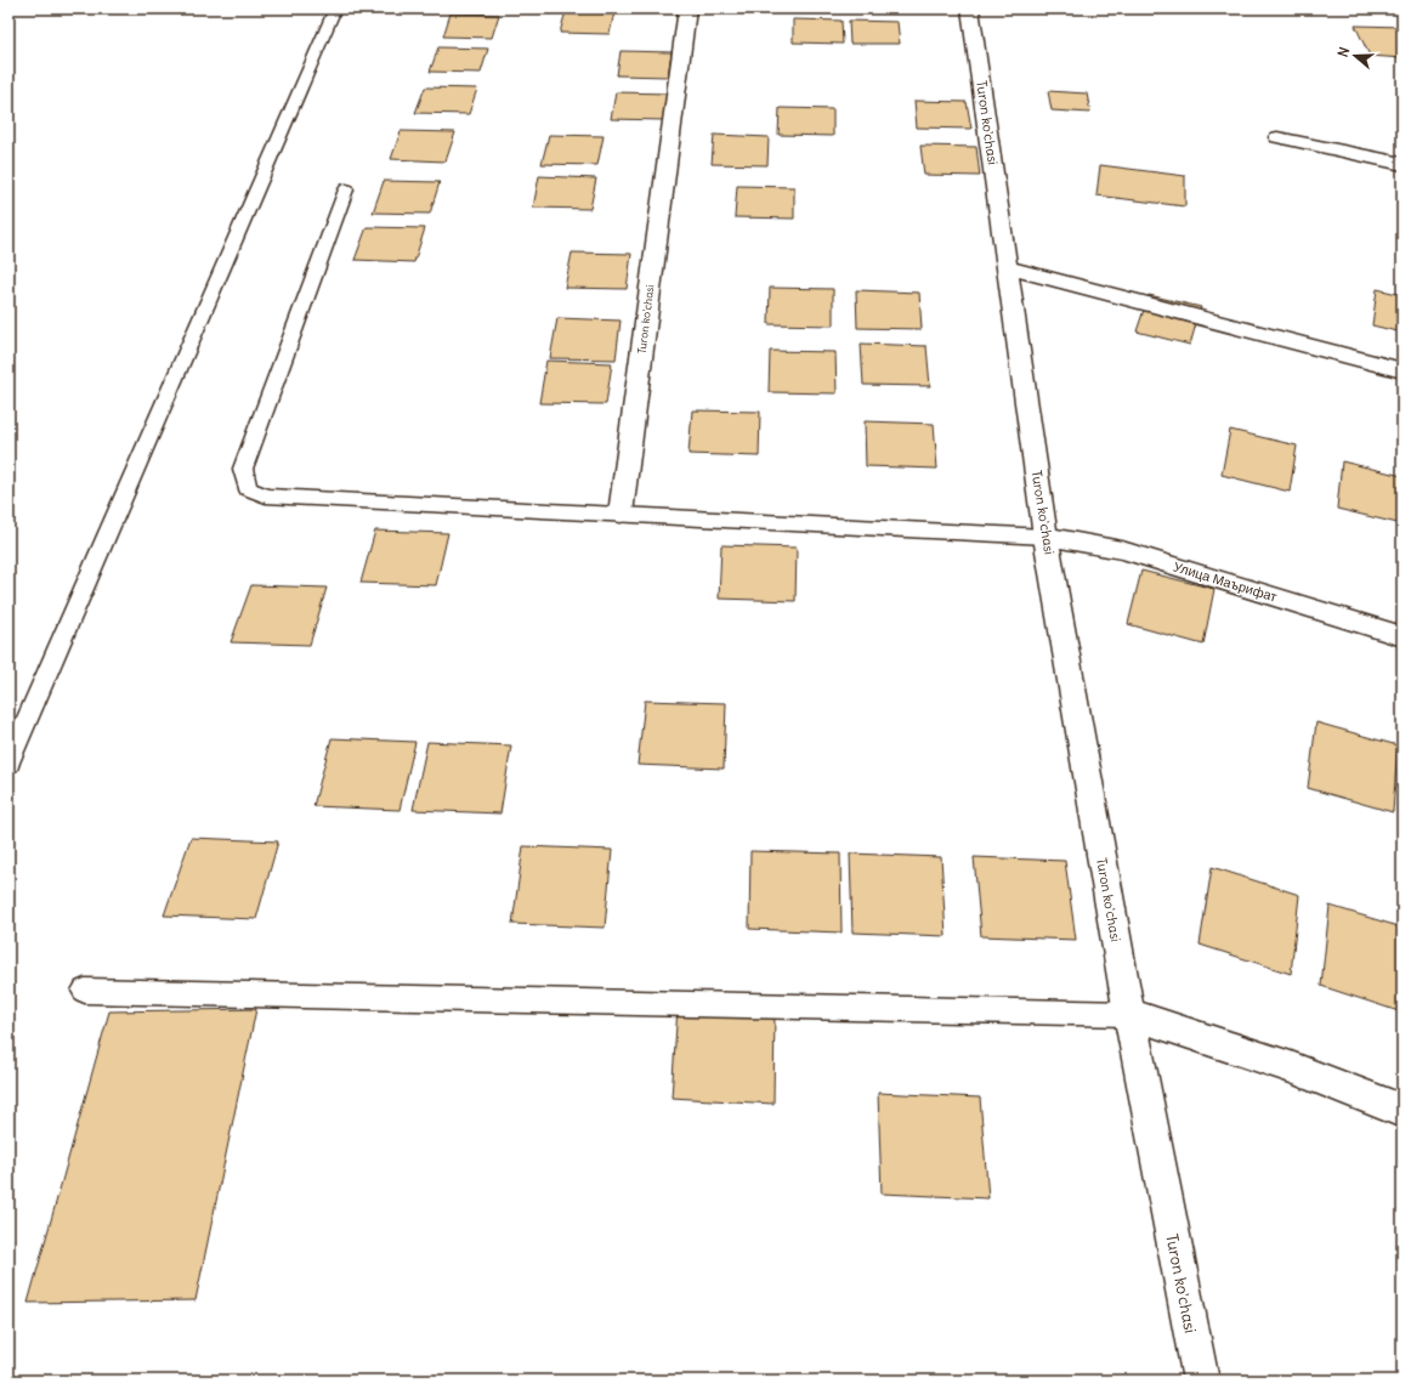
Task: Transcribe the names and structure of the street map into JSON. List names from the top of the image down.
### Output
{
  "streets": {
    "street": ["Turon ko'chasi", "Улица Маърифат"]
  },
  "crossings": [
    ["Turon ko'chasi", "Улица Маърифат"]
  ],
  "north": "left"
}
